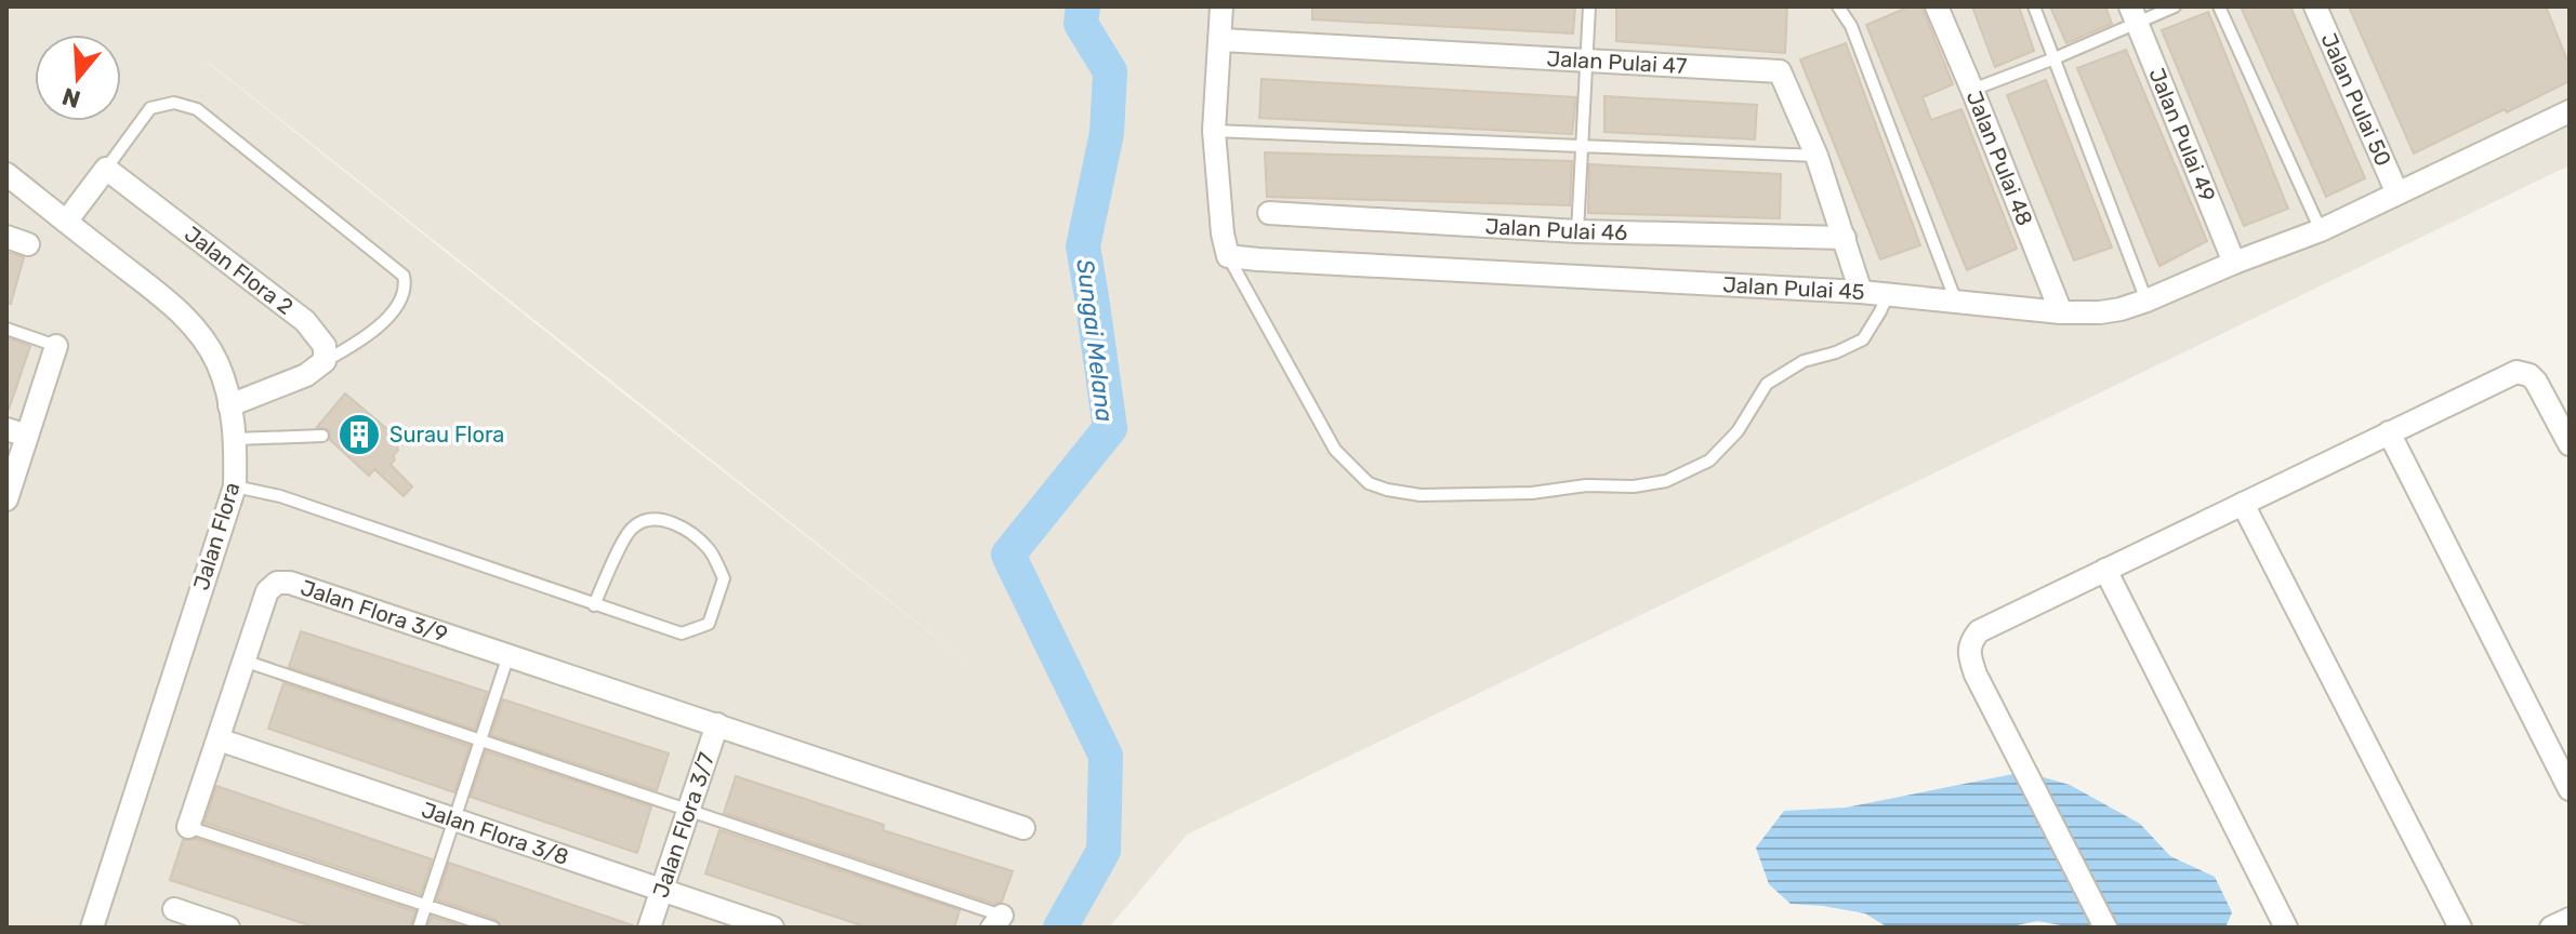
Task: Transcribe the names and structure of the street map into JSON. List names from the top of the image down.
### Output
{
  "streets": {
    "street": [
      "Jalan Pulai 47",
      "Jalan Pulai 50",
      "Jalan Pulai 49",
      "Jalan Pulai 48",
      "Jalan Pulai 46",
      "Jalan Flora 2",
      "Jalan Pulai 45",
      "Jalan Flora",
      "Jalan Flora 3/9",
      "Jalan Flora 3/7",
      "Jalan Flora 3/8"
    ]
  },
  "crossings": [
    ["Jalan Pulai 47", "Jalan Pulai 46"],
    ["Jalan Pulai 47", "Jalan Pulai 45"],
    ["Jalan Pulai 50", "Jalan Pulai 45"],
    ["Jalan Pulai 49", "Jalan Pulai 45"],
    ["Jalan Pulai 48", "Jalan Pulai 45"],
    ["Jalan Flora 3/9", "Jalan Flora 3/7"],
    ["Jalan Flora 3/9", "Jalan Flora 3/8"],
    ["Jalan Flora 3/7", "Jalan Flora 3/8"]
  ],
  "water": ["Sungai Melana"],
  "places": {
    "building": ["Surau Flora"]
  },
  "north": "bottom"
}
